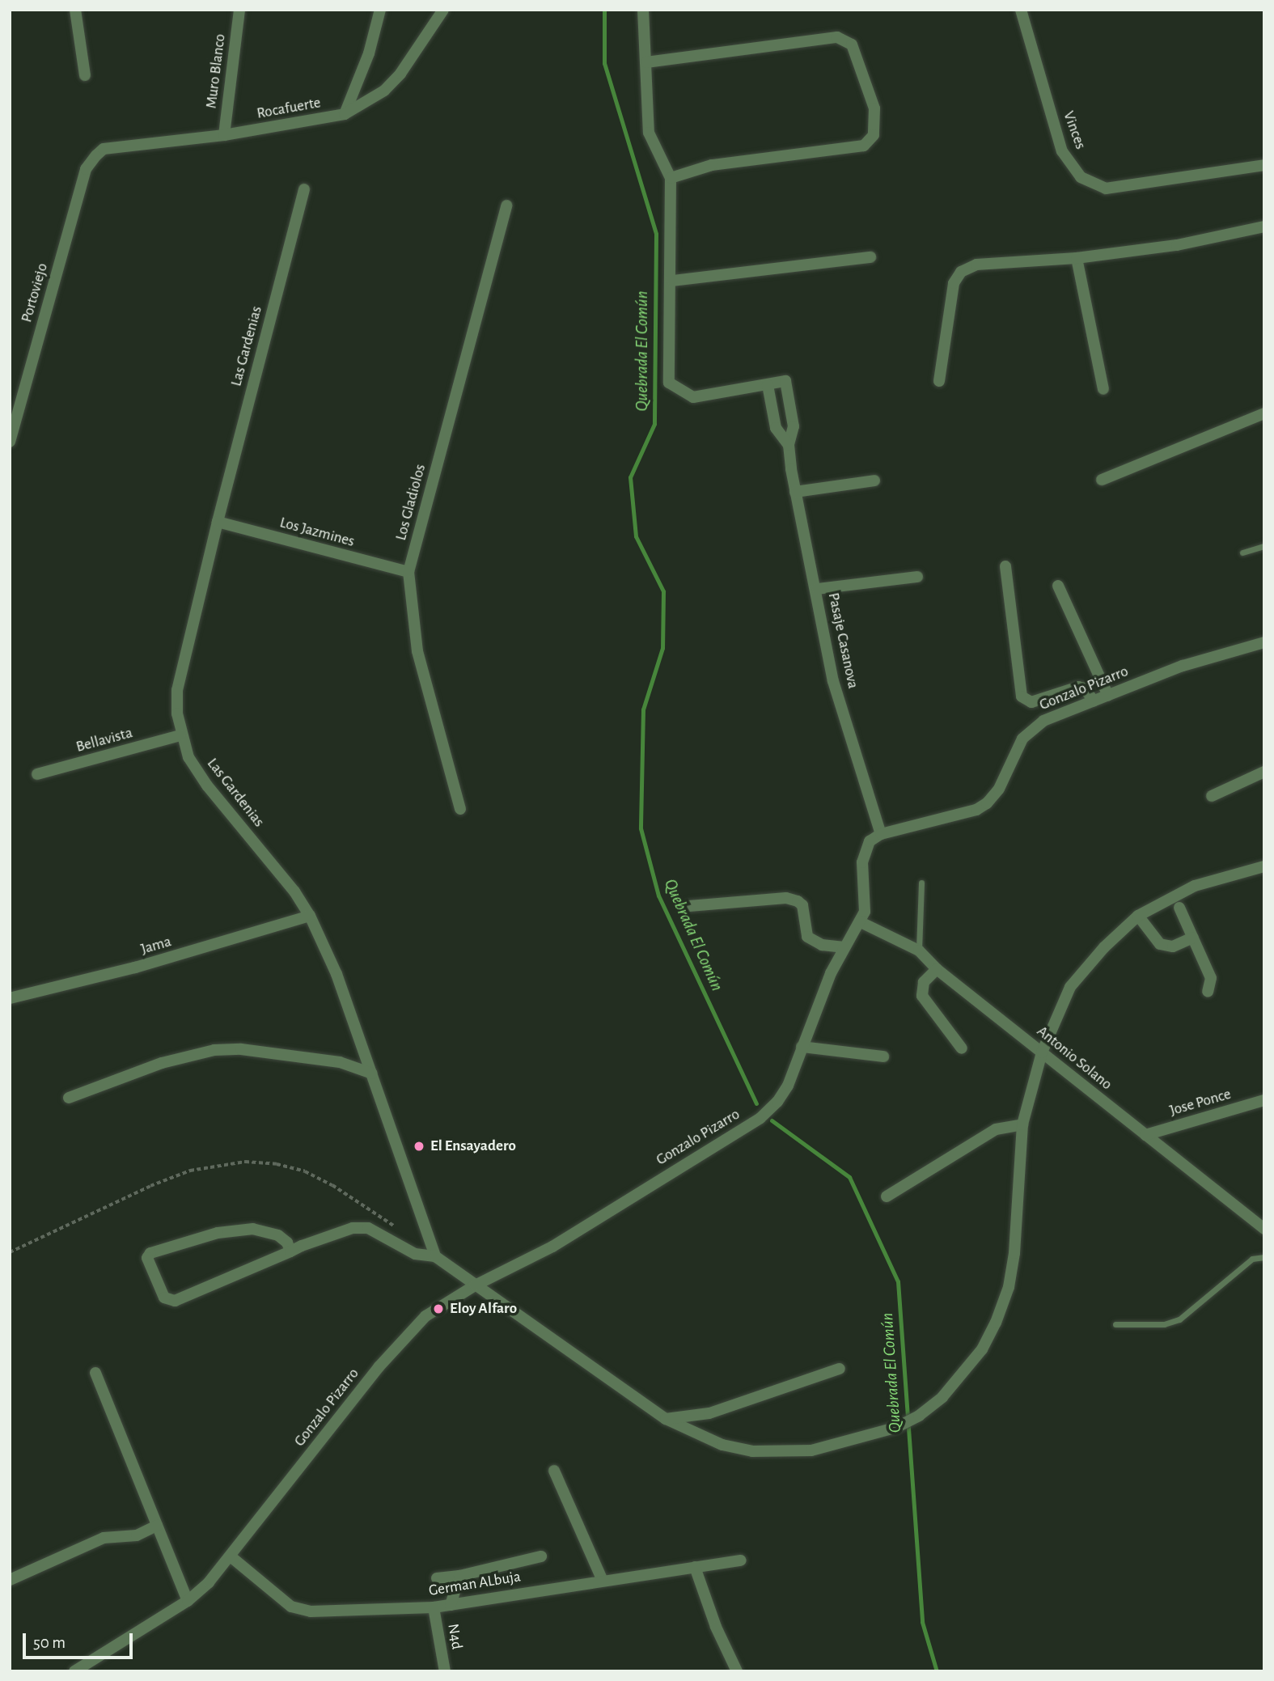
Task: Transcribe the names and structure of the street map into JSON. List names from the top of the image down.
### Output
{
  "streets": {
    "street": [
      "Muro Blanco",
      "Rocafuerte",
      "Vinces",
      "Portoviejo",
      "Las Gardenias",
      "Los Gladiolos",
      "Los Jazmines",
      "Pasaje Casanova",
      "Gonzalo Pizarro",
      "Bellavista",
      "Jama",
      "Antonio Solano",
      "Jose Ponce",
      "German ALbuja",
      "N4d"
    ]
  },
  "crossings": [
    ["Muro Blanco", "Rocafuerte"],
    ["Rocafuerte", "Portoviejo"],
    ["Las Gardenias", "Los Jazmines"],
    ["Las Gardenias", "Bellavista"],
    ["Las Gardenias", "Jama"],
    ["Los Gladiolos", "Los Jazmines"],
    ["Pasaje Casanova", "Gonzalo Pizarro"],
    ["Gonzalo Pizarro", "Antonio Solano"],
    ["Gonzalo Pizarro", "German ALbuja"],
    ["Antonio Solano", "Jose Ponce"],
    ["German ALbuja", "N4d"]
  ],
  "water": ["Quebrada El Común"],
  "places": ["El Ensayadero", "Eloy Alfaro"],
  "scale_bar": "50 m"
}
